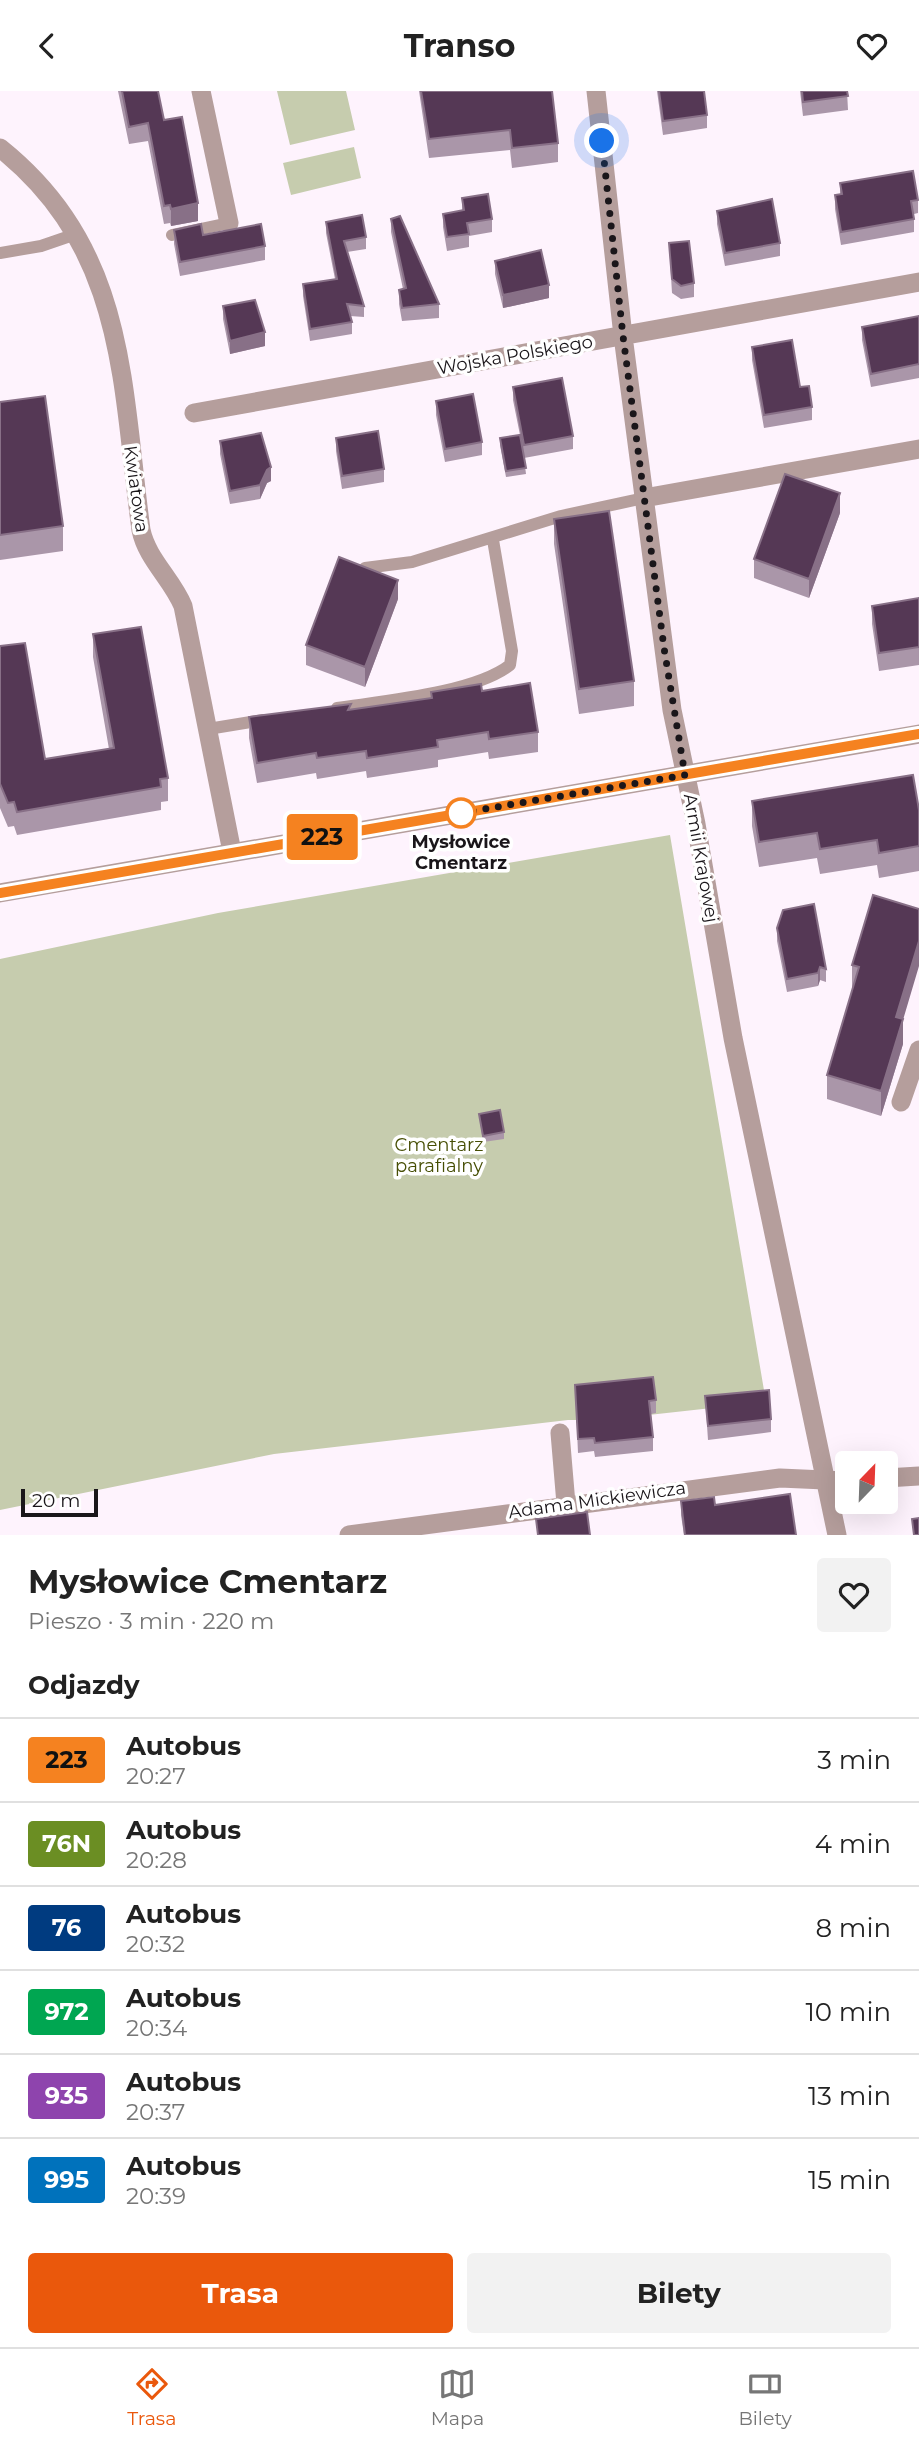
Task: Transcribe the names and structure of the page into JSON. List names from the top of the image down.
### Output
{
  "streets": {
    "street": [
      "Wojska Polskiego",
      "Kwiatowa",
      "Armii Krajowej",
      "Adama Mickiewicza"
    ]
  },
  "crossings": [
    ["Wojska Polskiego", "Armii Krajowej"],
    ["Armii Krajowej", "Adama Mickiewicza"]
  ],
  "parks": ["Cmentarz parafialny"],
  "places": ["Mysłowice Cmentarz"],
  "lines": ["bus line 223"],
  "scale_bar": "20 m",
  "north": "top right",
  "page": {
    "header": "Transo",
    "on_map": "223",
    "scale": "20 m",
    "heading": [
      ["Mysłowice Cmentarz", "Pieszo · 3 min · 220 m"],
      "Odjazdy"
    ],
    "list": [
      {
        "mark": "223",
        "name": "Autobus",
        "note": "20:27",
        "value": "3 min"
      },
      {
        "mark": "76N",
        "name": "Autobus",
        "note": "20:28",
        "value": "4 min"
      },
      {
        "mark": "76",
        "name": "Autobus",
        "note": "20:32",
        "value": "8 min"
      },
      {
        "mark": "972",
        "name": "Autobus",
        "note": "20:34",
        "value": "10 min"
      },
      {
        "mark": "935",
        "name": "Autobus",
        "note": "20:37",
        "value": "13 min"
      },
      {
        "mark": "995",
        "name": "Autobus",
        "note": "20:39",
        "value": "15 min"
      }
    ],
    "buttons": ["Trasa", "Bilety"],
    "tabs": ["Trasa", "Mapa", "Bilety"]
  }
}
